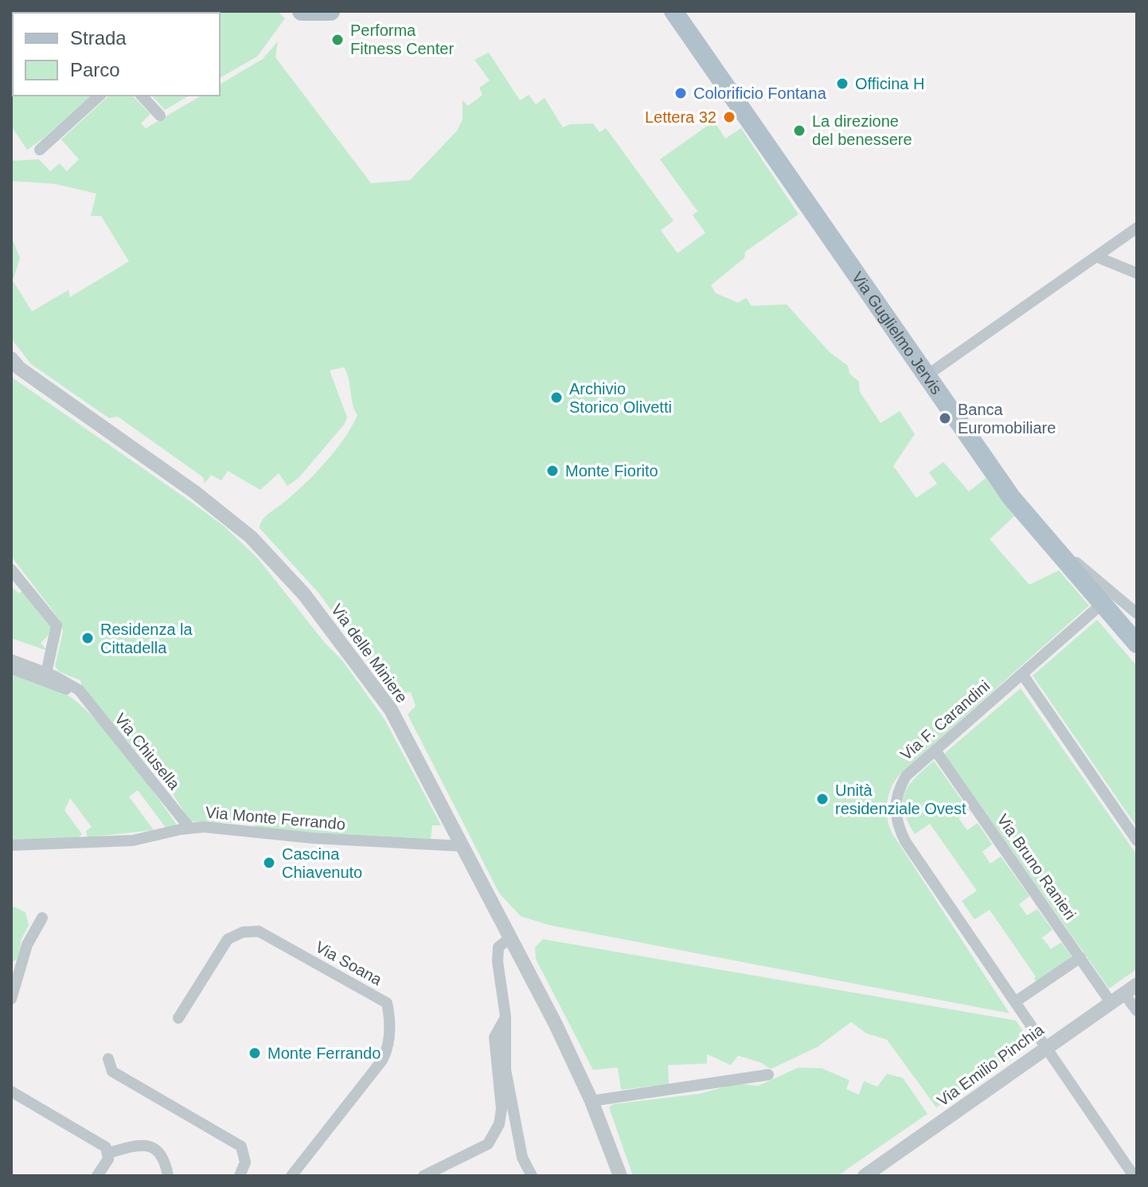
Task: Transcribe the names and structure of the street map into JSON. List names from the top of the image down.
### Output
{
  "streets": {
    "main road": ["Via Guglielmo Jervis"],
    "street": [
      "Via delle Miniere",
      "Via F. Carandini",
      "Via Chiusella",
      "Via Monte Ferrando",
      "Via Bruno Ranieri",
      "Via Soana",
      "Via Emilio Pinchia"
    ]
  },
  "crossings": [
    ["Via Guglielmo Jervis", "Via F. Carandini"],
    ["Via delle Miniere", "Via Monte Ferrando"],
    ["Via F. Carandini", "Via Bruno Ranieri"],
    ["Via F. Carandini", "Via Emilio Pinchia"],
    ["Via Chiusella", "Via Monte Ferrando"],
    ["Via Bruno Ranieri", "Via Emilio Pinchia"]
  ],
  "places": [
    "Performa Fitness Center",
    "Officina H",
    "Colorificio Fontana",
    "Lettera 32",
    "La direzione del benessere",
    "Archivio Storico Olivetti",
    "Banca Euromobiliare",
    "Monte Fiorito",
    "Residenza la Cittadella",
    "Unità residenziale Ovest",
    "Cascina Chiavenuto",
    "Monte Ferrando"
  ],
  "legend": ["Strada", "Parco"]
}
